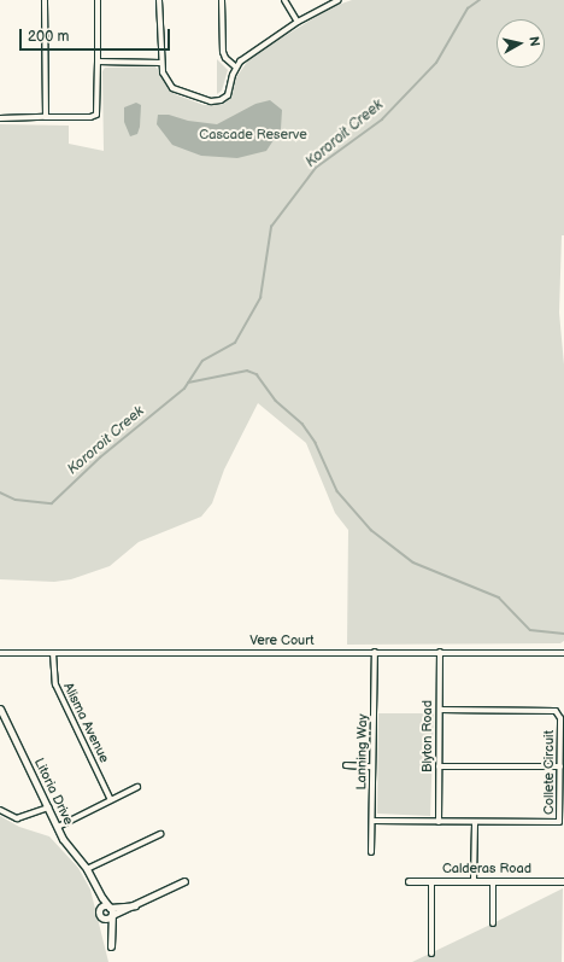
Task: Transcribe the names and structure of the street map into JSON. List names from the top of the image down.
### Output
{
  "streets": {
    "street": [
      "Vere Court",
      "Alisma Avenue",
      "Blyton Road",
      "Lanning Way",
      "Collete Circuit",
      "Litoria Drive",
      "Calderas Road"
    ]
  },
  "crossings": [
    ["Vere Court", "Alisma Avenue"],
    ["Vere Court", "Blyton Road"],
    ["Vere Court", "Lanning Way"],
    ["Blyton Road", "Collete Circuit"],
    ["Lanning Way", "Collete Circuit"]
  ],
  "water": ["Kororoit Creek"],
  "parks": ["Cascade Reserve"],
  "scale_bar": "200 m",
  "north": "right"
}
